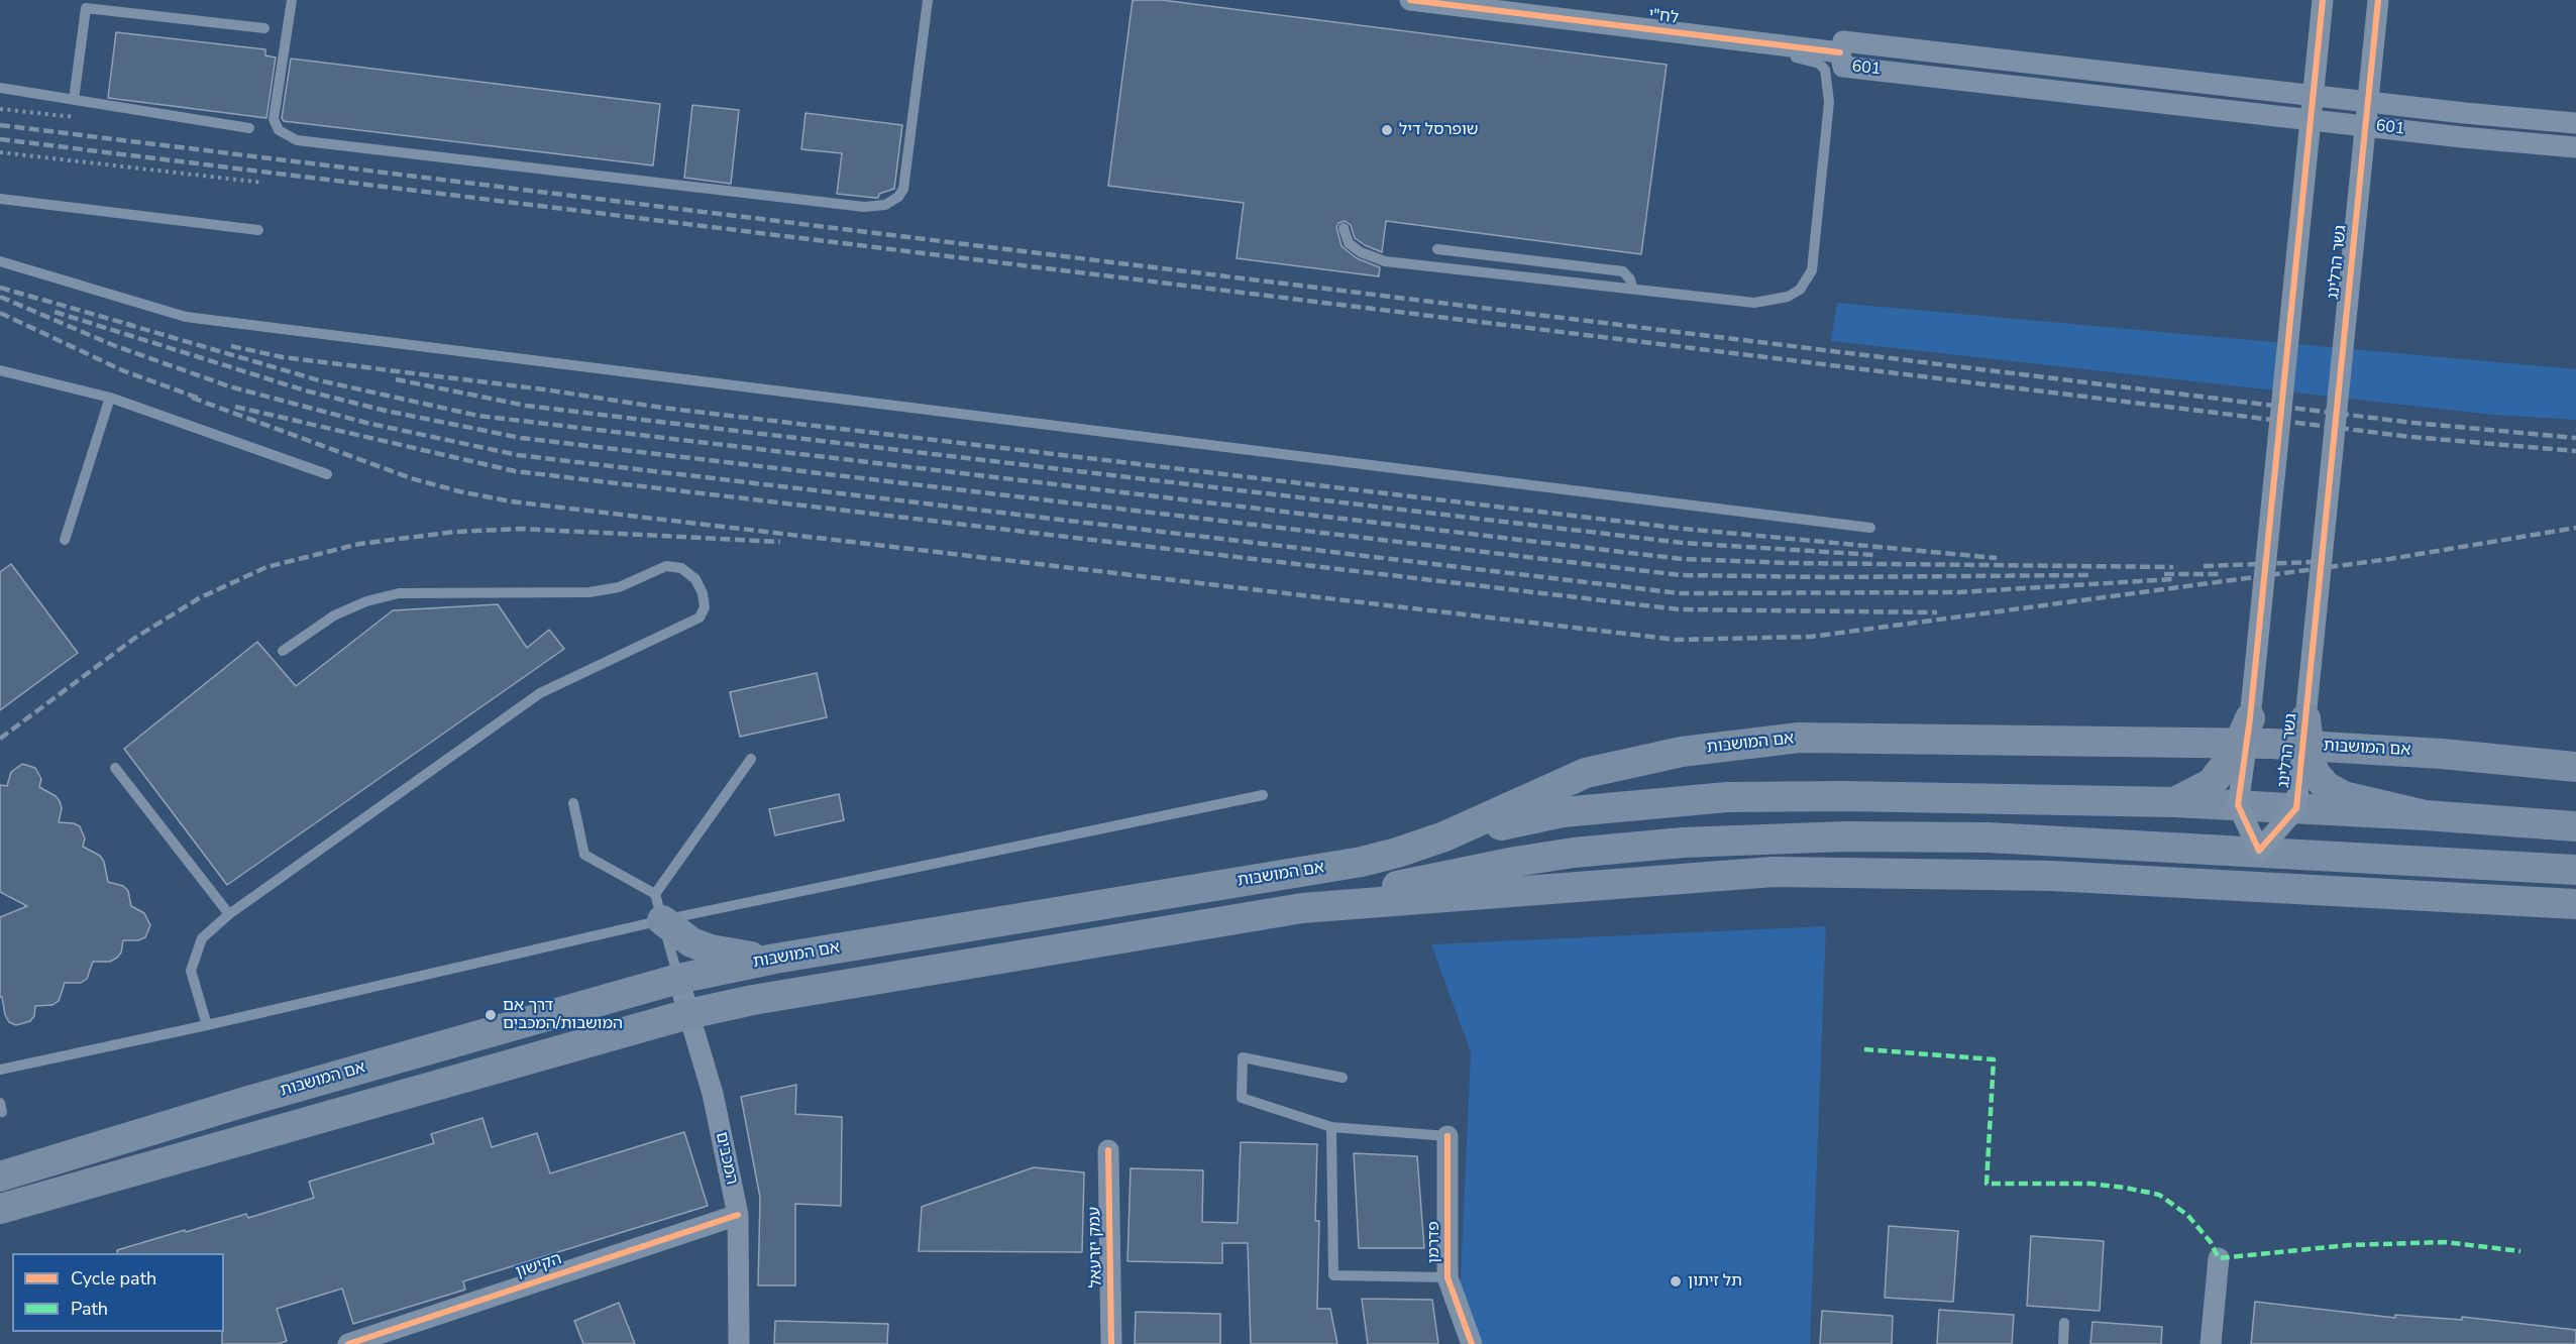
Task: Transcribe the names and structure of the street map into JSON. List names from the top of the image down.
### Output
{
  "streets": {
    "main road": ["אם המושבות"],
    "street": [
      "לח\"י",
      "601",
      "גשר הרלינג",
      "המכבים",
      "פדרמן",
      "עמק יזרעאל",
      "הקישון"
    ]
  },
  "crossings": [
    ["לח\"י", "601"],
    ["אם המושבות", "המכבים"],
    ["המכבים", "הקישון"]
  ],
  "places": ["שופרסל דיל", "דרך אם המושבות/המכבים", "תל זיתון"],
  "legend": ["Cycle path", "Path"]
}
